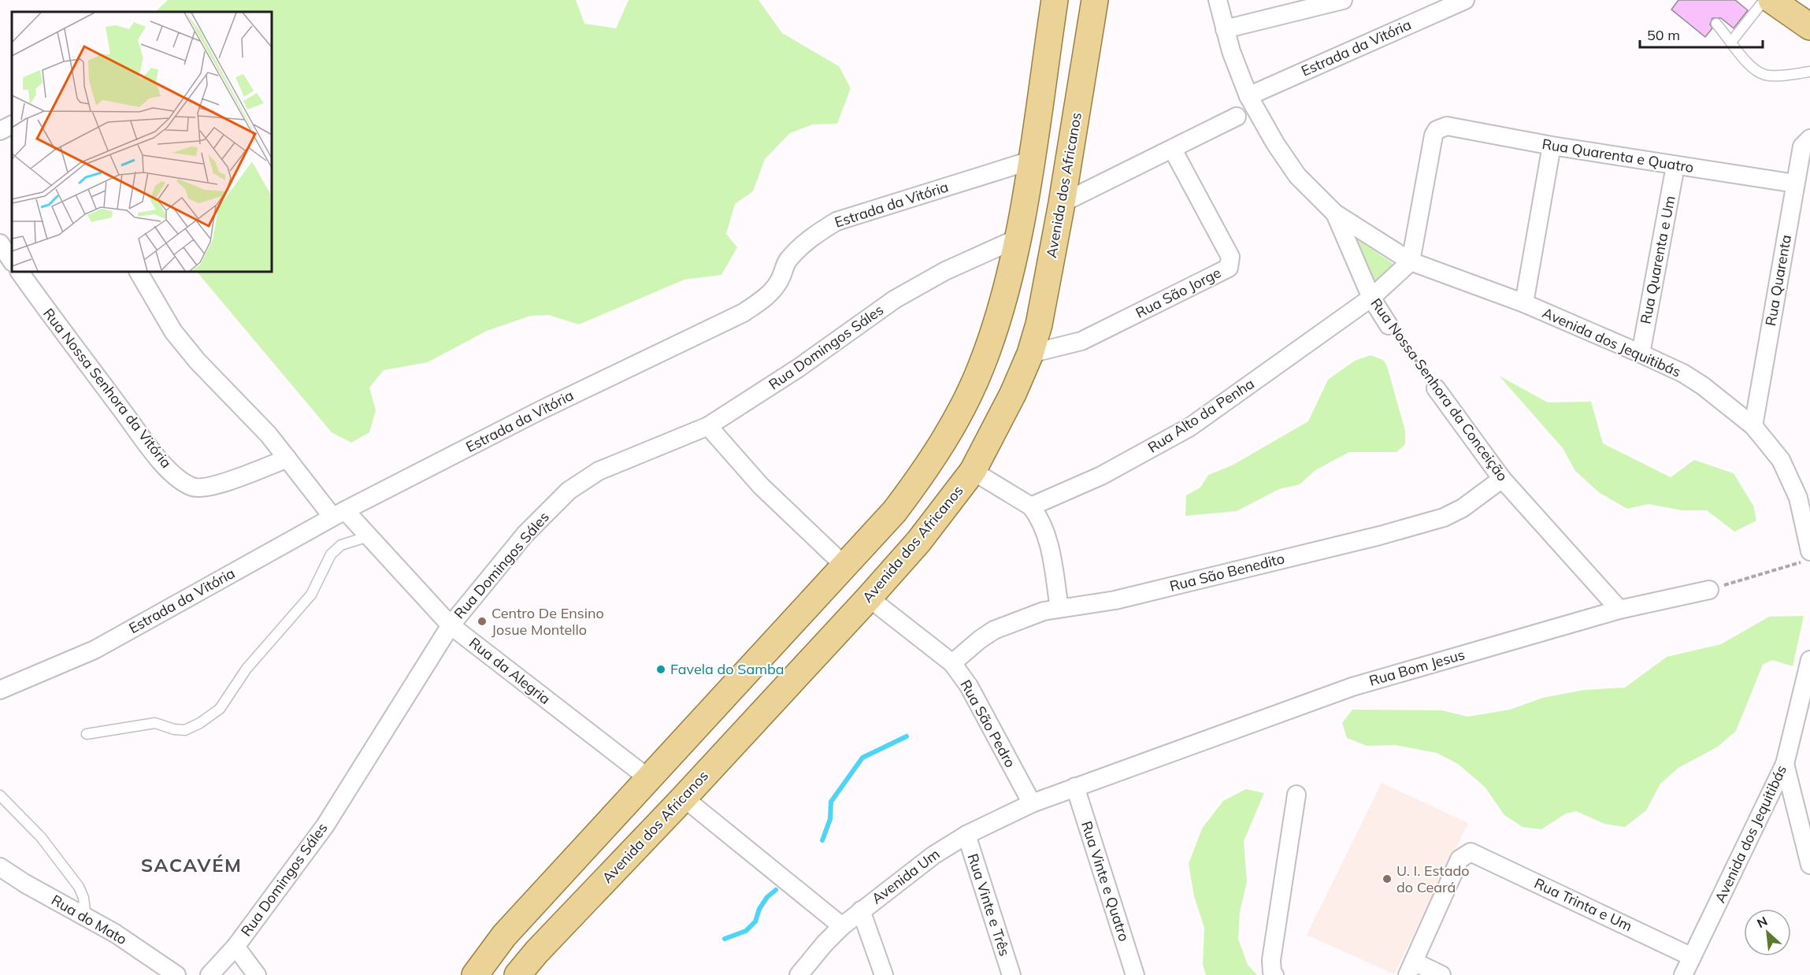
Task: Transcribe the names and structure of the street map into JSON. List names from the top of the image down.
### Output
{
  "streets": {
    "main road": ["Avenida dos Africanos"],
    "street": [
      "Estrada da Vitória",
      "Rua Quarenta e Quatro",
      "Rua Quarenta e Um",
      "Rua Quarenta",
      "Rua São Jorge",
      "Avenida dos Jequitibás",
      "Rua Domingos Sáles",
      "Rua Nossa Senhora da Vitória",
      "Rua Nossa Senhora da Conceição",
      "Rua Alto da Penha",
      "Rua São Benedito",
      "Rua Bom Jesus",
      "Rua da Alegria",
      "Rua São Pedro",
      "Avenida Um",
      "Rua Vinte e Quatro",
      "Rua Vinte e Três",
      "Rua Trinta e Um",
      "Rua do Mato"
    ]
  },
  "crossings": [
    ["Estrada da Vitória", "Rua Nossa Senhora da Conceição"],
    ["Estrada da Vitória", "Rua da Alegria"],
    ["Rua Quarenta e Quatro", "Rua Quarenta e Um"],
    ["Rua Quarenta e Quatro", "Rua Quarenta"],
    ["Rua Quarenta e Quatro", "Avenida dos Jequitibás"],
    ["Rua Quarenta e Quatro", "Rua Alto da Penha"],
    ["Avenida dos Africanos", "Rua São Jorge"],
    ["Avenida dos Africanos", "Rua São Pedro"],
    ["Rua Quarenta e Um", "Avenida dos Jequitibás"],
    ["Rua Quarenta", "Avenida dos Jequitibás"],
    ["Avenida dos Jequitibás", "Rua Nossa Senhora da Conceição"],
    ["Avenida dos Jequitibás", "Rua Alto da Penha"],
    ["Avenida dos Jequitibás", "Rua Trinta e Um"],
    ["Rua Domingos Sáles", "Rua da Alegria"],
    ["Rua Nossa Senhora da Vitória", "Rua da Alegria"],
    ["Rua Nossa Senhora da Conceição", "Rua Alto da Penha"],
    ["Rua Nossa Senhora da Conceição", "Rua São Benedito"],
    ["Rua Nossa Senhora da Conceição", "Rua Bom Jesus"],
    ["Rua São Benedito", "Rua São Pedro"],
    ["Rua Bom Jesus", "Rua São Pedro"],
    ["Rua Bom Jesus", "Avenida Um"],
    ["Rua Bom Jesus", "Rua Vinte e Quatro"],
    ["Rua São Pedro", "Avenida Um"],
    ["Avenida Um", "Rua Vinte e Três"]
  ],
  "districts": ["SACAVÉM"],
  "places": ["Centro De Ensino Josue Montello", "Favela do Samba", "U. I. Estado do Ceará"],
  "scale_bar": "50 m",
  "north": "top left"
}
